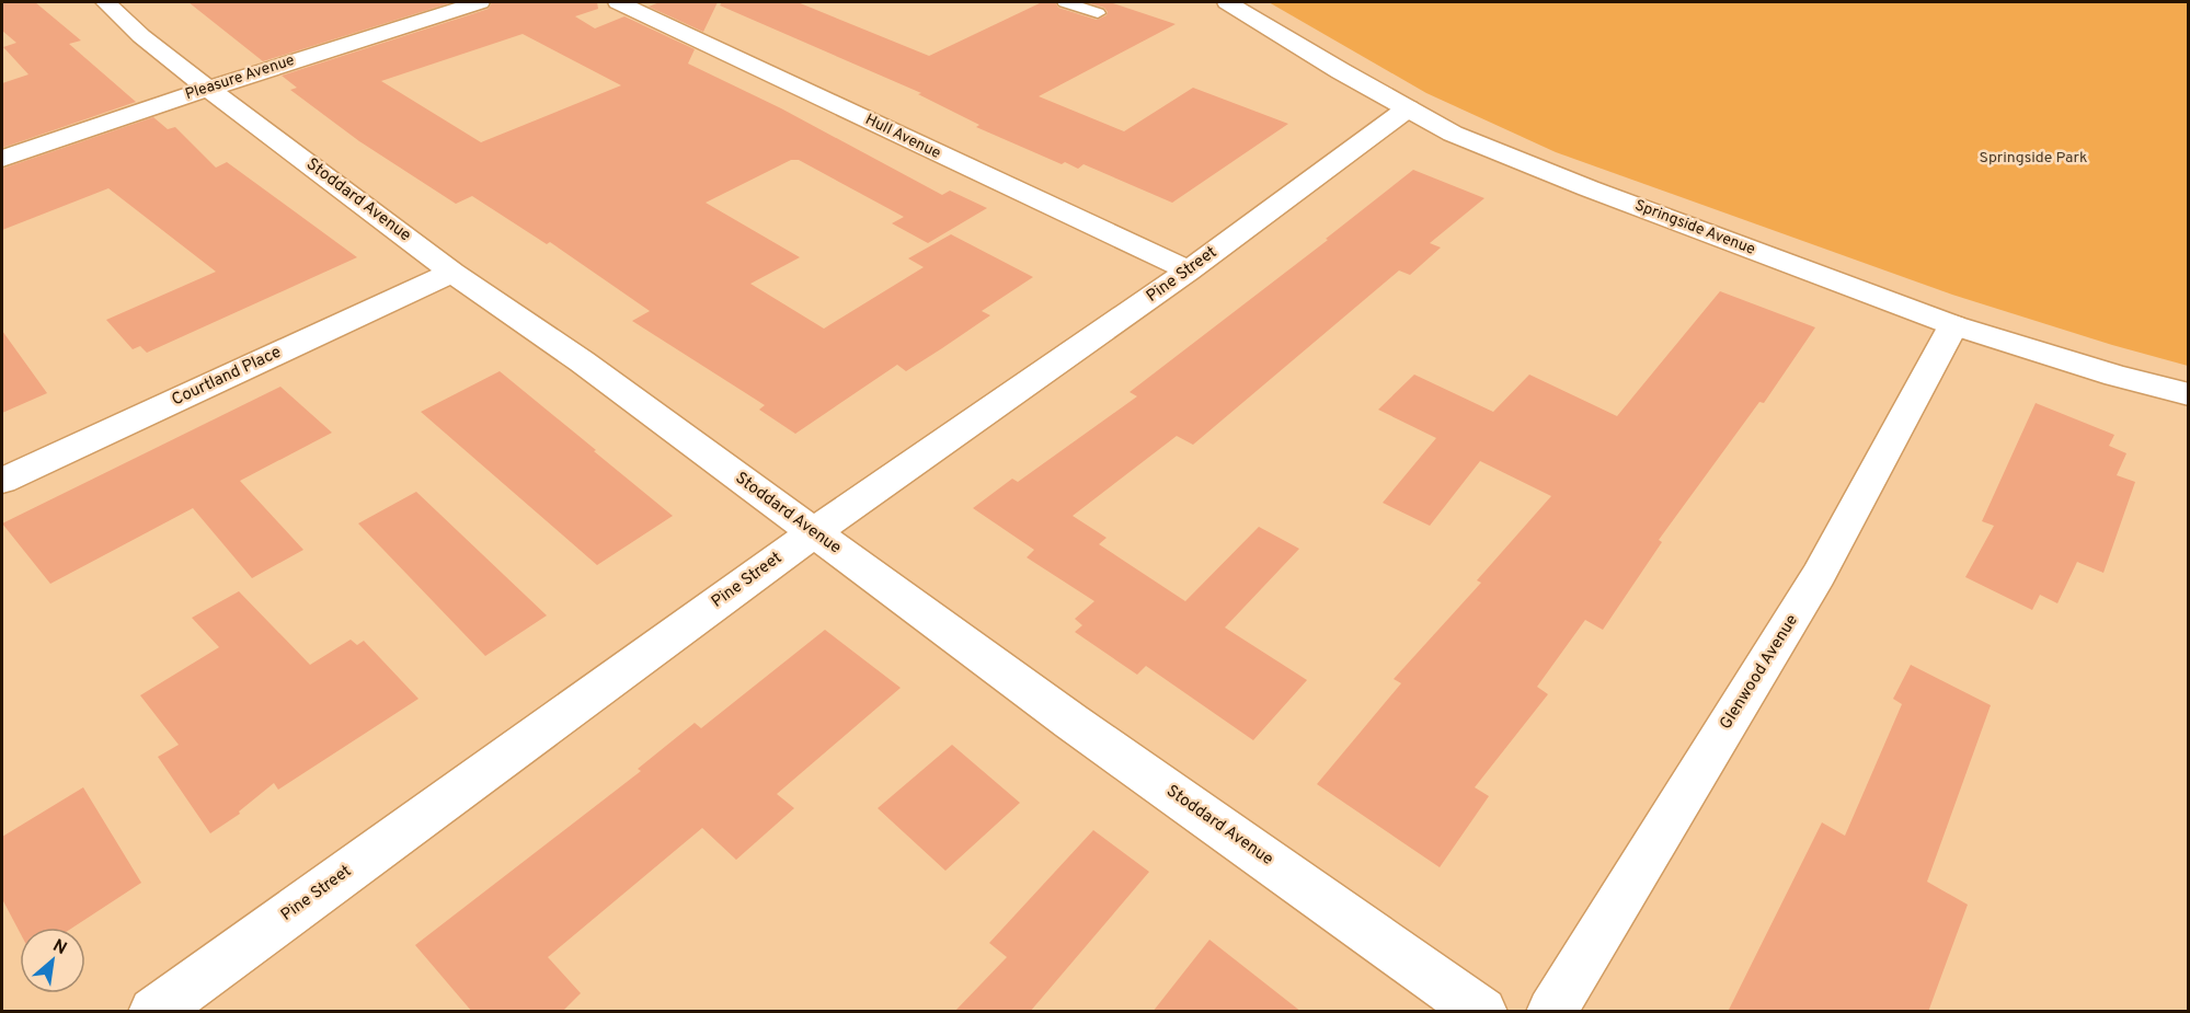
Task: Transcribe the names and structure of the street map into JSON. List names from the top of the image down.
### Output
{
  "streets": {
    "street": [
      "Pleasure Avenue",
      "Hull Avenue",
      "Stoddard Avenue",
      "Springside Avenue",
      "Pine Street",
      "Courtland Place",
      "Glenwood Avenue"
    ]
  },
  "crossings": [
    ["Pleasure Avenue", "Stoddard Avenue"],
    ["Hull Avenue", "Pine Street"],
    ["Stoddard Avenue", "Pine Street"],
    ["Stoddard Avenue", "Courtland Place"],
    ["Springside Avenue", "Pine Street"],
    ["Springside Avenue", "Glenwood Avenue"]
  ],
  "parks": ["Springside Park"],
  "north": "top right"
}
